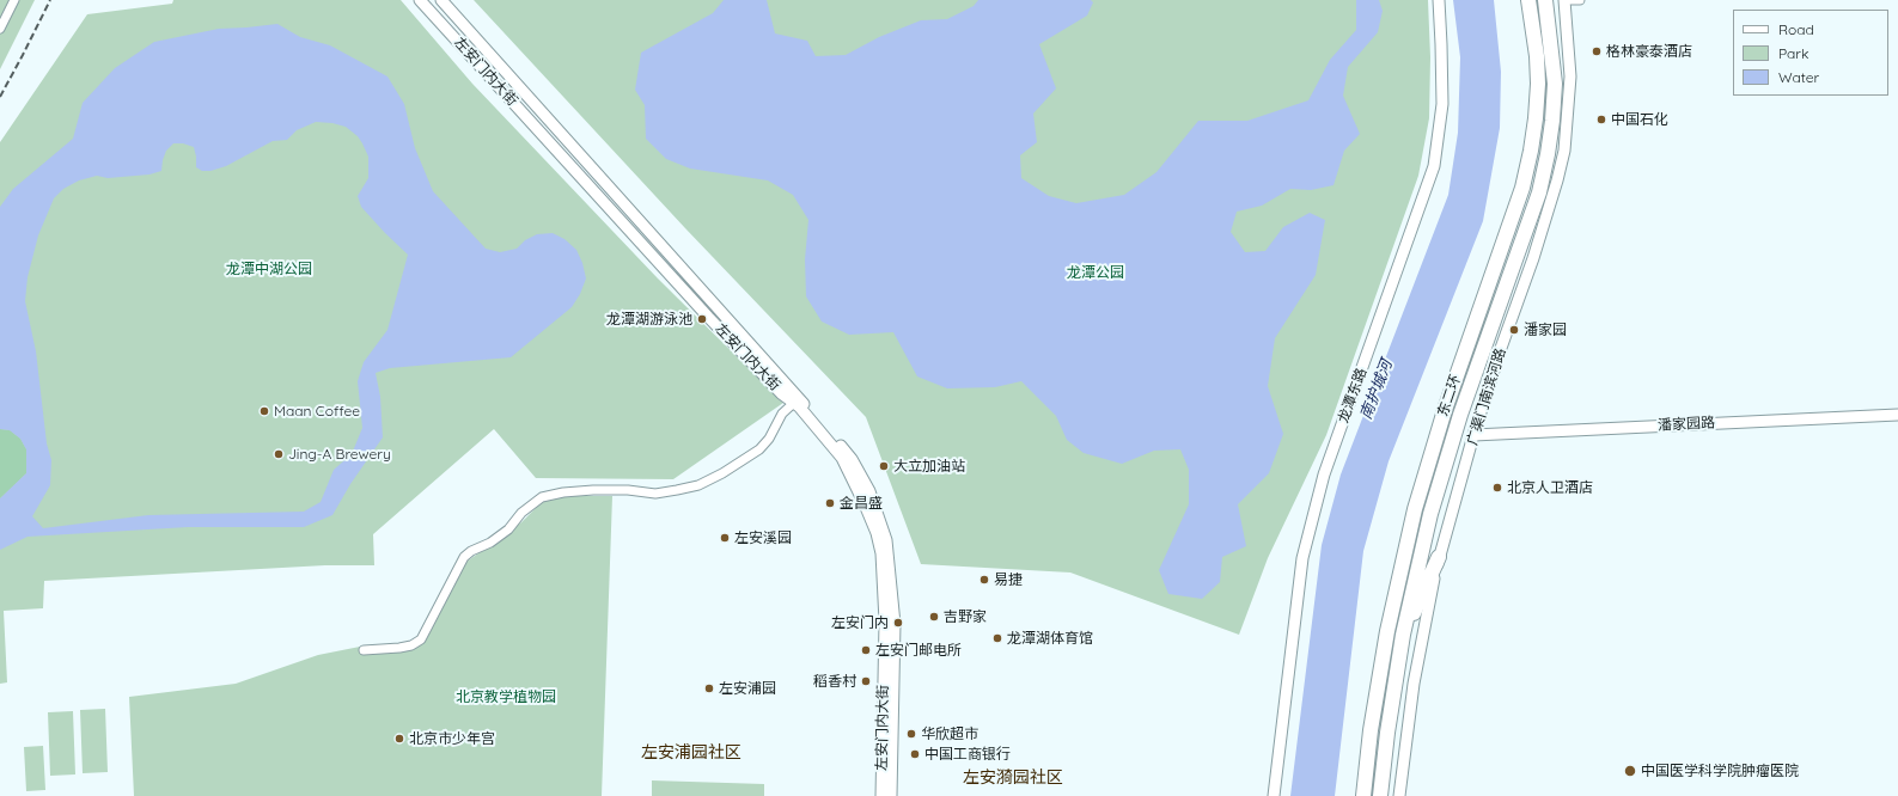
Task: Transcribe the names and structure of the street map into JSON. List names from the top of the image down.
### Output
{
  "streets": {
    "highway": ["东二环"],
    "street": [
      "左安门内大街",
      "龙潭东路",
      "广渠门南滨河路",
      "潘家园路"
    ]
  },
  "crossings": [
    ["广渠门南滨河路", "潘家园路"]
  ],
  "districts": ["左安浦园社区", "左安漪园社区"],
  "water": ["南护城河"],
  "parks": ["龙潭中湖公园", "龙潭公园", "北京教学植物园"],
  "places": [
    "格林豪泰酒店",
    "中国石化",
    "龙潭湖游泳池",
    "潘家园",
    "Maan Coffee",
    "Jing-A Brewery",
    "大立加油站",
    "北京人卫酒店",
    "金昌盛",
    "左安溪园",
    "易捷",
    "吉野家",
    "左安门内",
    "龙潭湖体育馆",
    "左安门邮电所",
    "稻香村",
    "左安浦园",
    "华欣超市",
    "北京市少年宫",
    "中国工商银行",
    "中国医学科学院肿瘤医院"
  ],
  "legend": ["Road", "Park", "Water"]
}
